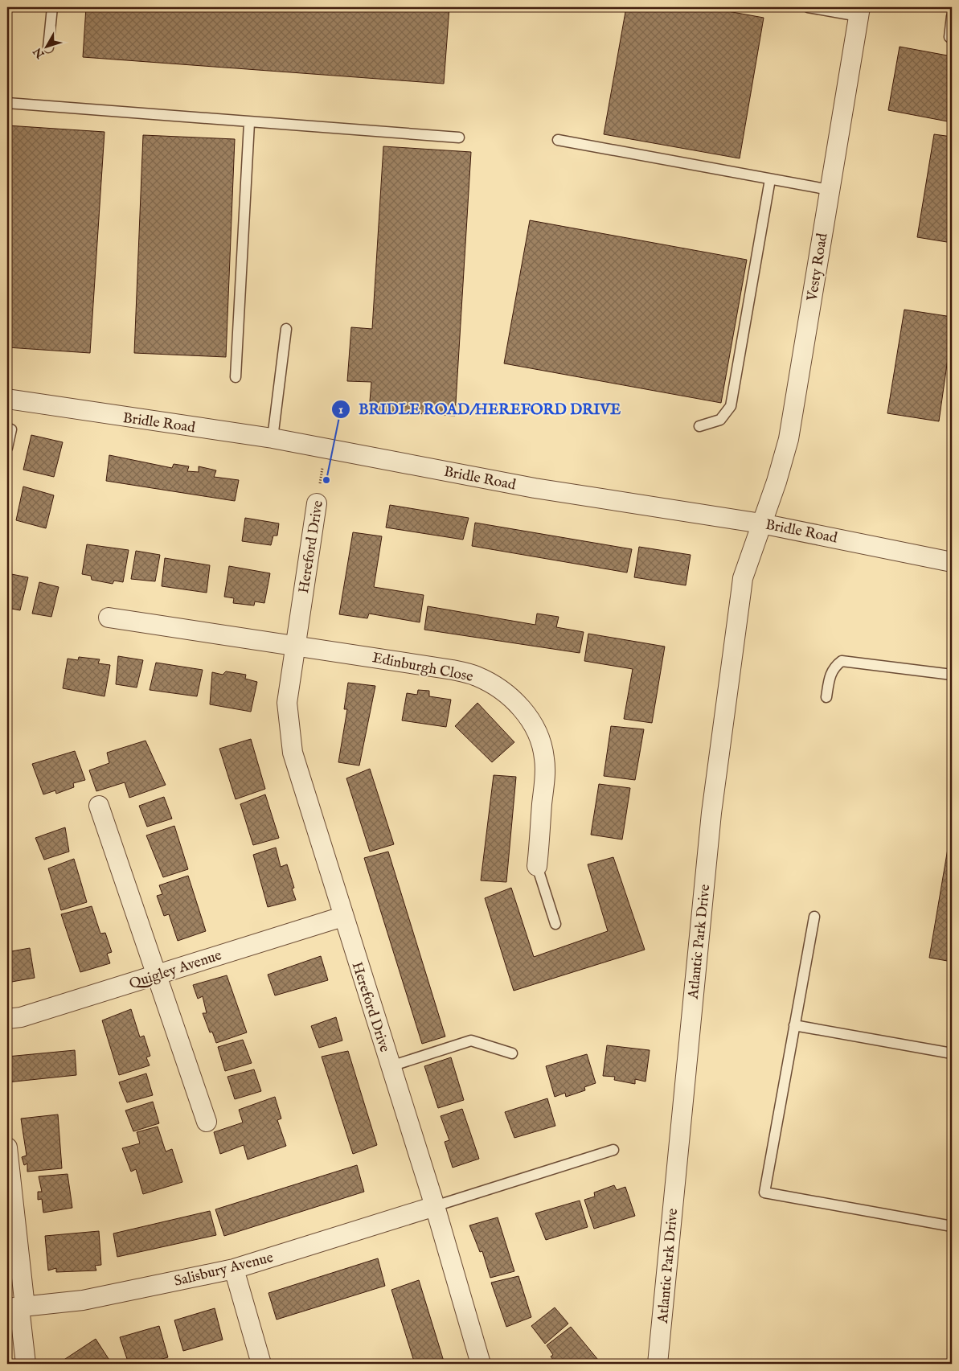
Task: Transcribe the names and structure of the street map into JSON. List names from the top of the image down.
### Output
{
  "streets": {
    "street": [
      "Vesty Road",
      "Bridle Road",
      "Hereford Drive",
      "Edinburgh Close",
      "Atlantic Park Drive",
      "Quigley Avenue",
      "Salisbury Avenue"
    ]
  },
  "crossings": [
    ["Vesty Road", "Bridle Road"],
    ["Vesty Road", "Atlantic Park Drive"],
    ["Bridle Road", "Hereford Drive"],
    ["Bridle Road", "Atlantic Park Drive"],
    ["Hereford Drive", "Edinburgh Close"],
    ["Hereford Drive", "Quigley Avenue"],
    ["Hereford Drive", "Salisbury Avenue"]
  ],
  "places": ["BRIDLE ROAD/HEREFORD DRIVE"],
  "north": "bottom left"
}
